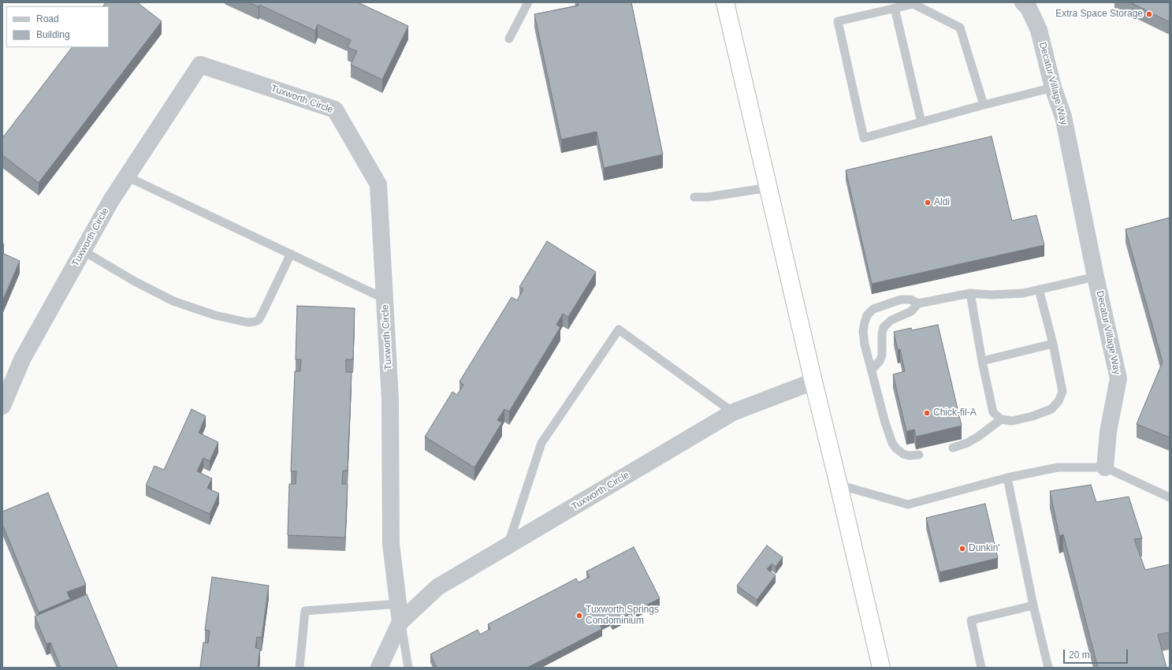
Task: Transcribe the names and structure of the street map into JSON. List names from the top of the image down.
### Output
{
  "streets": {
    "street": ["Decatur Village Way", "Tuxworth Circle"]
  },
  "places": [
    "Extra Space Storage",
    "Aldi",
    "Chick-fil-A",
    "Dunkin'",
    "Tuxworth Springs Condominium"
  ],
  "legend": ["Road", "Building"],
  "scale_bar": "20 m"
}
